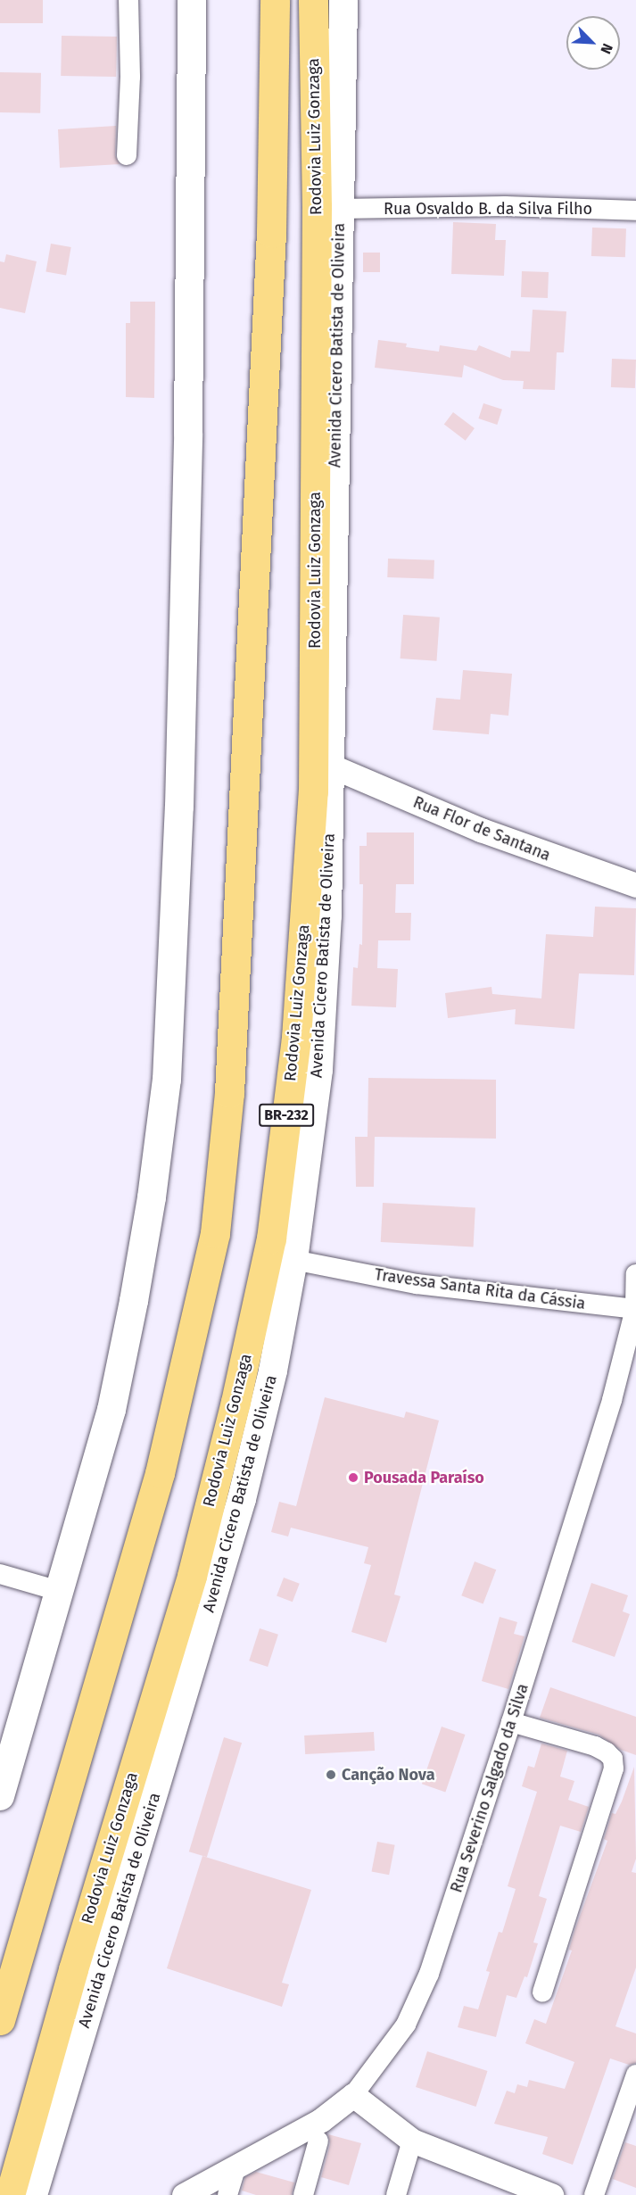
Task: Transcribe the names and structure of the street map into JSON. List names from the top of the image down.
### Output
{
  "streets": {
    "highway": ["Rodovia Luiz Gonzaga", "BR-232"],
    "main road": ["Avenida Cicero Batista de Oliveira"],
    "street": [
      "Rua Osvaldo B. da Silva Filho",
      "Rua Flor de Santana",
      "Travessa Santa Rita da Cássia",
      "Rua Severino Salgado da Silva"
    ]
  },
  "crossings": [
    ["Rua Osvaldo B. da Silva Filho", "Avenida Cicero Batista de Oliveira"],
    ["Avenida Cicero Batista de Oliveira", "Rua Flor de Santana"],
    ["Avenida Cicero Batista de Oliveira", "Travessa Santa Rita da Cássia"],
    ["Travessa Santa Rita da Cássia", "Rua Severino Salgado da Silva"]
  ],
  "places": ["Pousada Paraíso", "Canção Nova"],
  "north": "bottom right"
}
